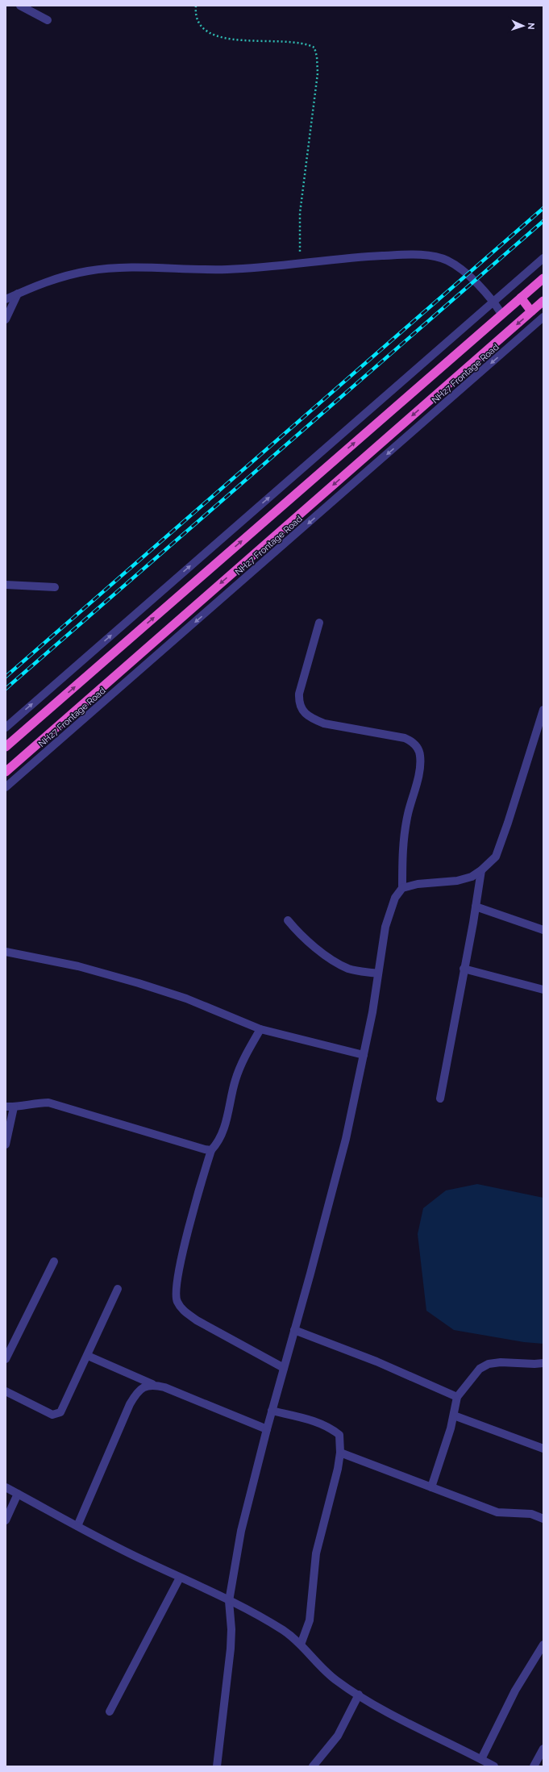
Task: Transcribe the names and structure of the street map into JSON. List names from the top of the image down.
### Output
{
  "streets": {
    "street": ["NH27 Frontage Road"]
  },
  "north": "right"
}
